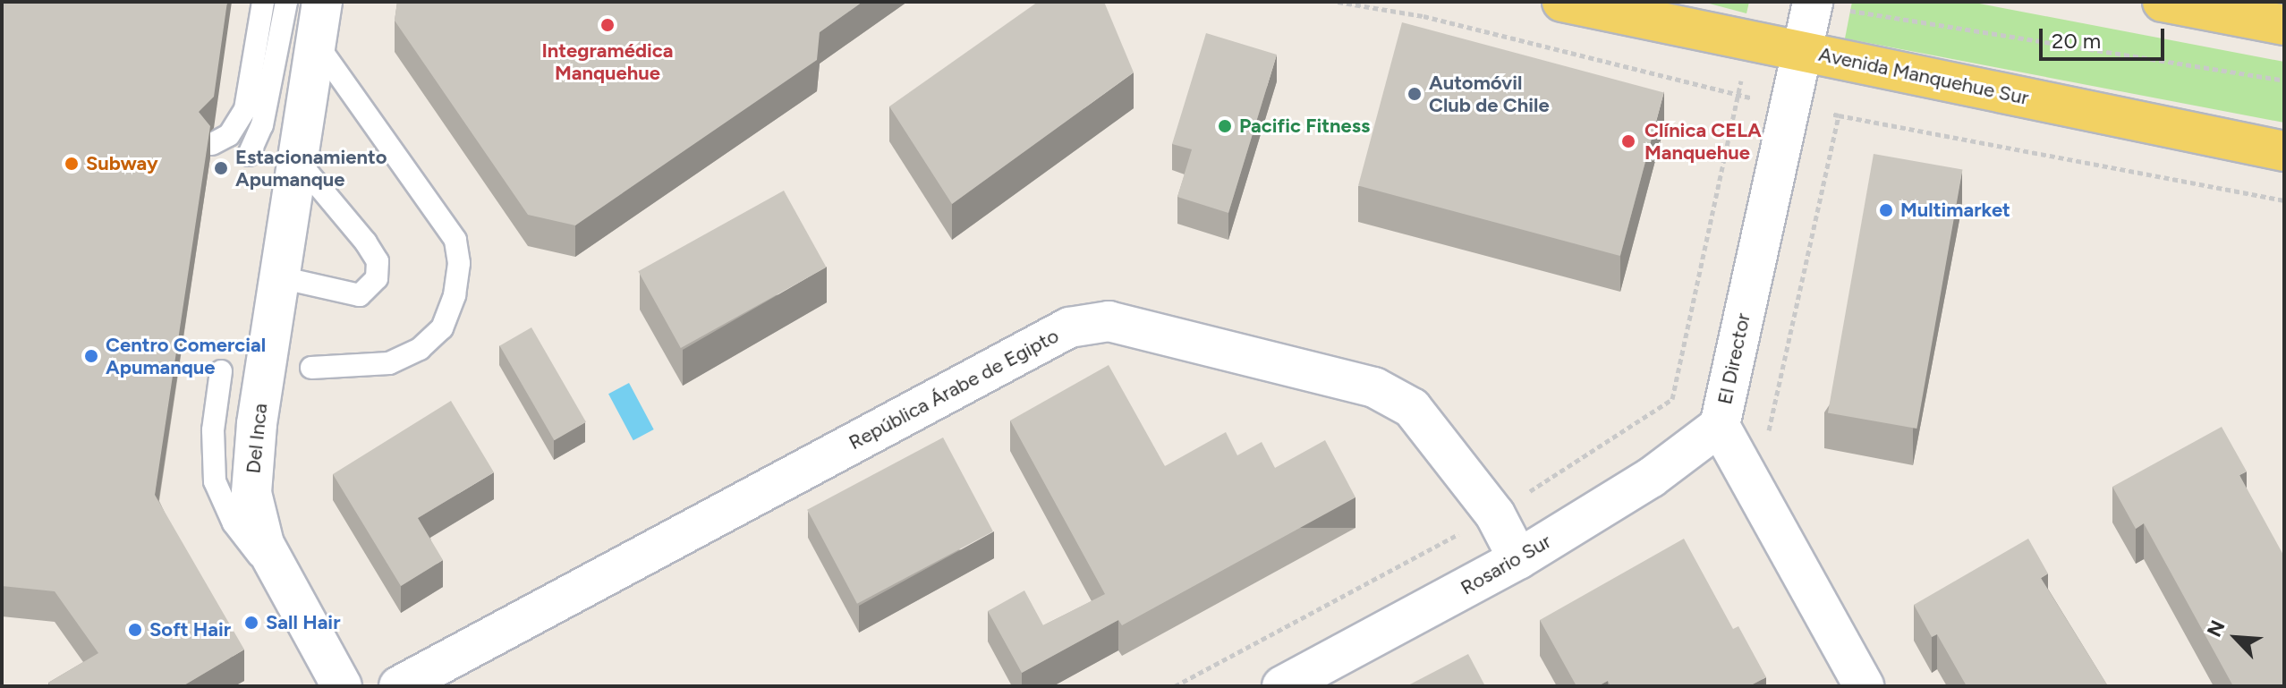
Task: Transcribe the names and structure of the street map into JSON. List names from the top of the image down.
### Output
{
  "streets": {
    "main road": ["Avenida Manquehue Sur"],
    "street": [
      "El Director",
      "República Árabe de Egipto",
      "Del Inca",
      "Rosario Sur"
    ]
  },
  "crossings": [
    ["Avenida Manquehue Sur", "El Director"],
    ["El Director", "Rosario Sur"],
    ["República Árabe de Egipto", "Rosario Sur"]
  ],
  "places": [
    "Integramédica Manquehue",
    "Automóvil Club de Chile",
    "Pacific Fitness",
    "Clínica CELA Manquehue",
    "Subway",
    "Estacionamiento Apumanque",
    "Multimarket",
    "Centro Comercial Apumanque",
    "Sall Hair",
    "Soft Hair"
  ],
  "scale_bar": "20 m",
  "north": "top left"
}
